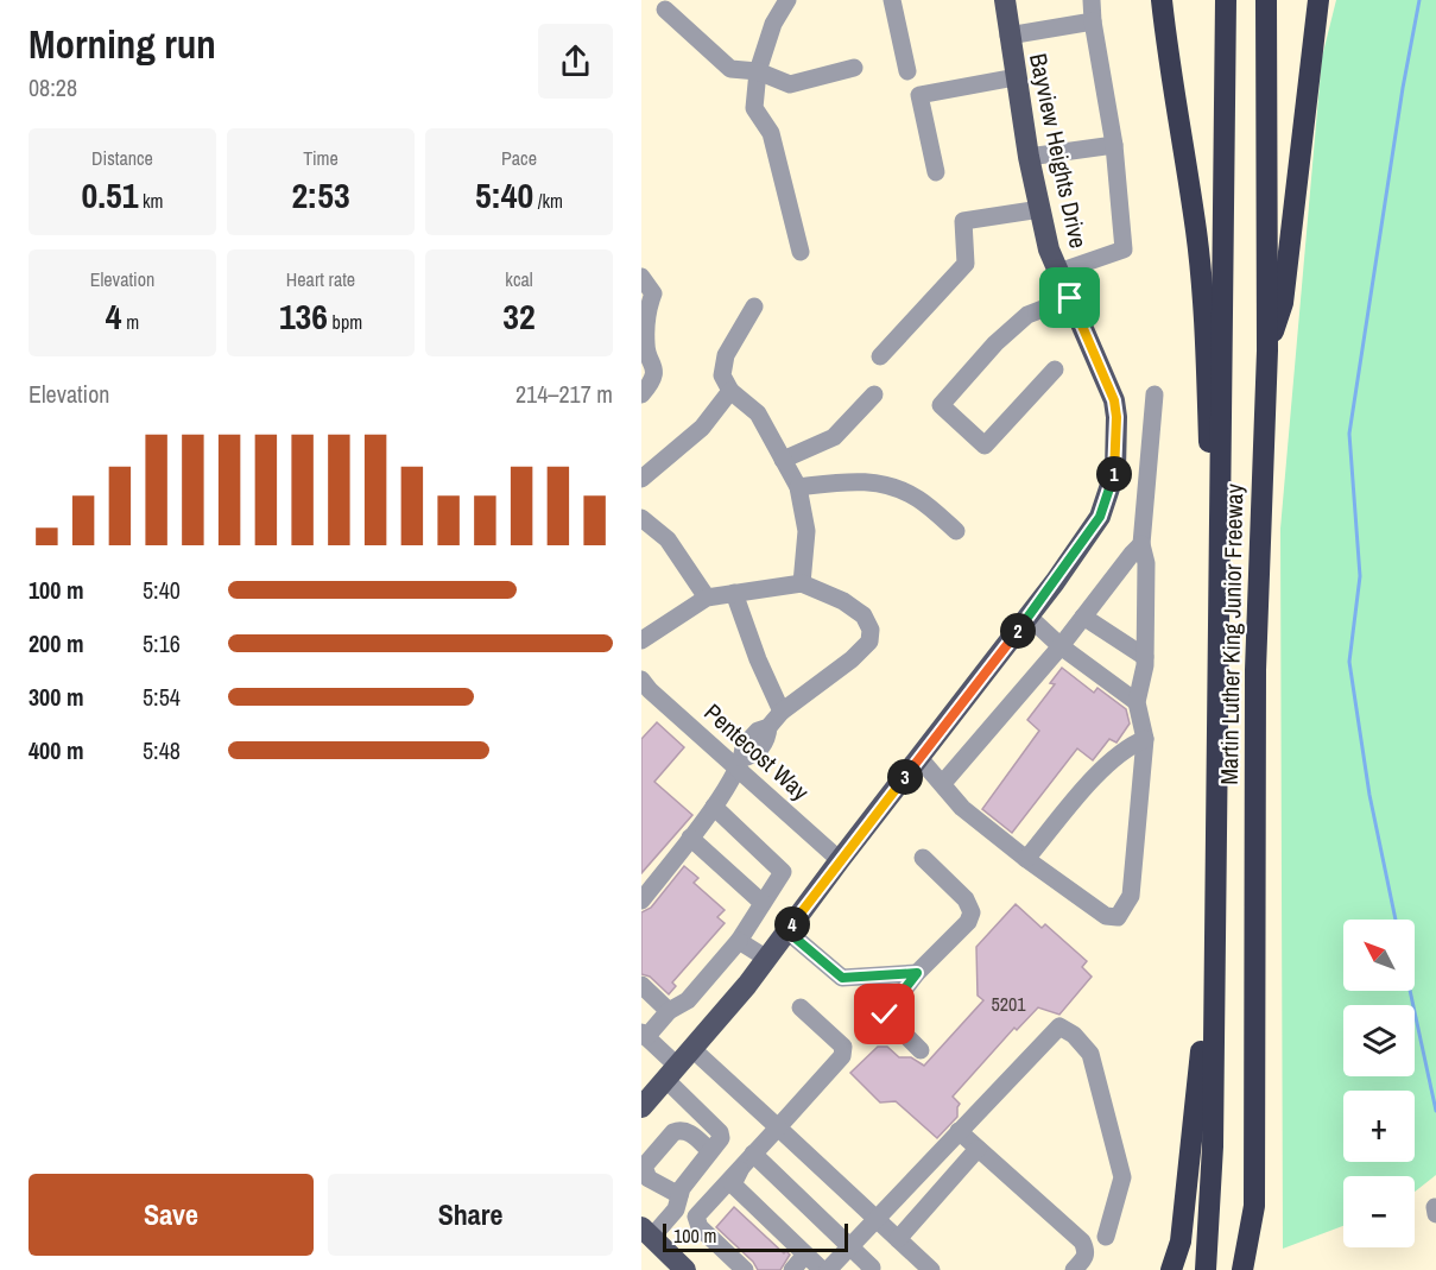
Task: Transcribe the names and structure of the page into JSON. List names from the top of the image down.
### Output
{
  "streets": {
    "highway": ["Martin Luther King Junior Freeway"],
    "main road": ["Bayview Heights Drive"],
    "street": ["Pentecost Way"]
  },
  "crossings": [
    ["Bayview Heights Drive", "Pentecost Way"]
  ],
  "house_numbers": ["5201"],
  "scale_bar": "100 m",
  "north": "top left",
  "page": {
    "heading": ["Morning run", "08:28"],
    "stats": [
      ["Distance", "0.51 km"],
      ["Time", "2:53"],
      ["Pace", "5:40 /km"],
      ["Elevation", "4 m"],
      ["Heart rate", "136 bpm"],
      ["kcal", "32"]
    ],
    "chart": ["Elevation", "214–217 m"],
    "pins": [
      "1",
      "2",
      "3",
      "4"
    ],
    "list": [
      {
        "name": "100 m",
        "note": "5:40"
      },
      {
        "name": "200 m",
        "note": "5:16"
      },
      {
        "name": "300 m",
        "note": "5:54"
      },
      {
        "name": "400 m",
        "note": "5:48"
      }
    ],
    "map_buttons": ["+", "−"],
    "buttons": ["Save", "Share"],
    "scale": "100 m"
  }
}
